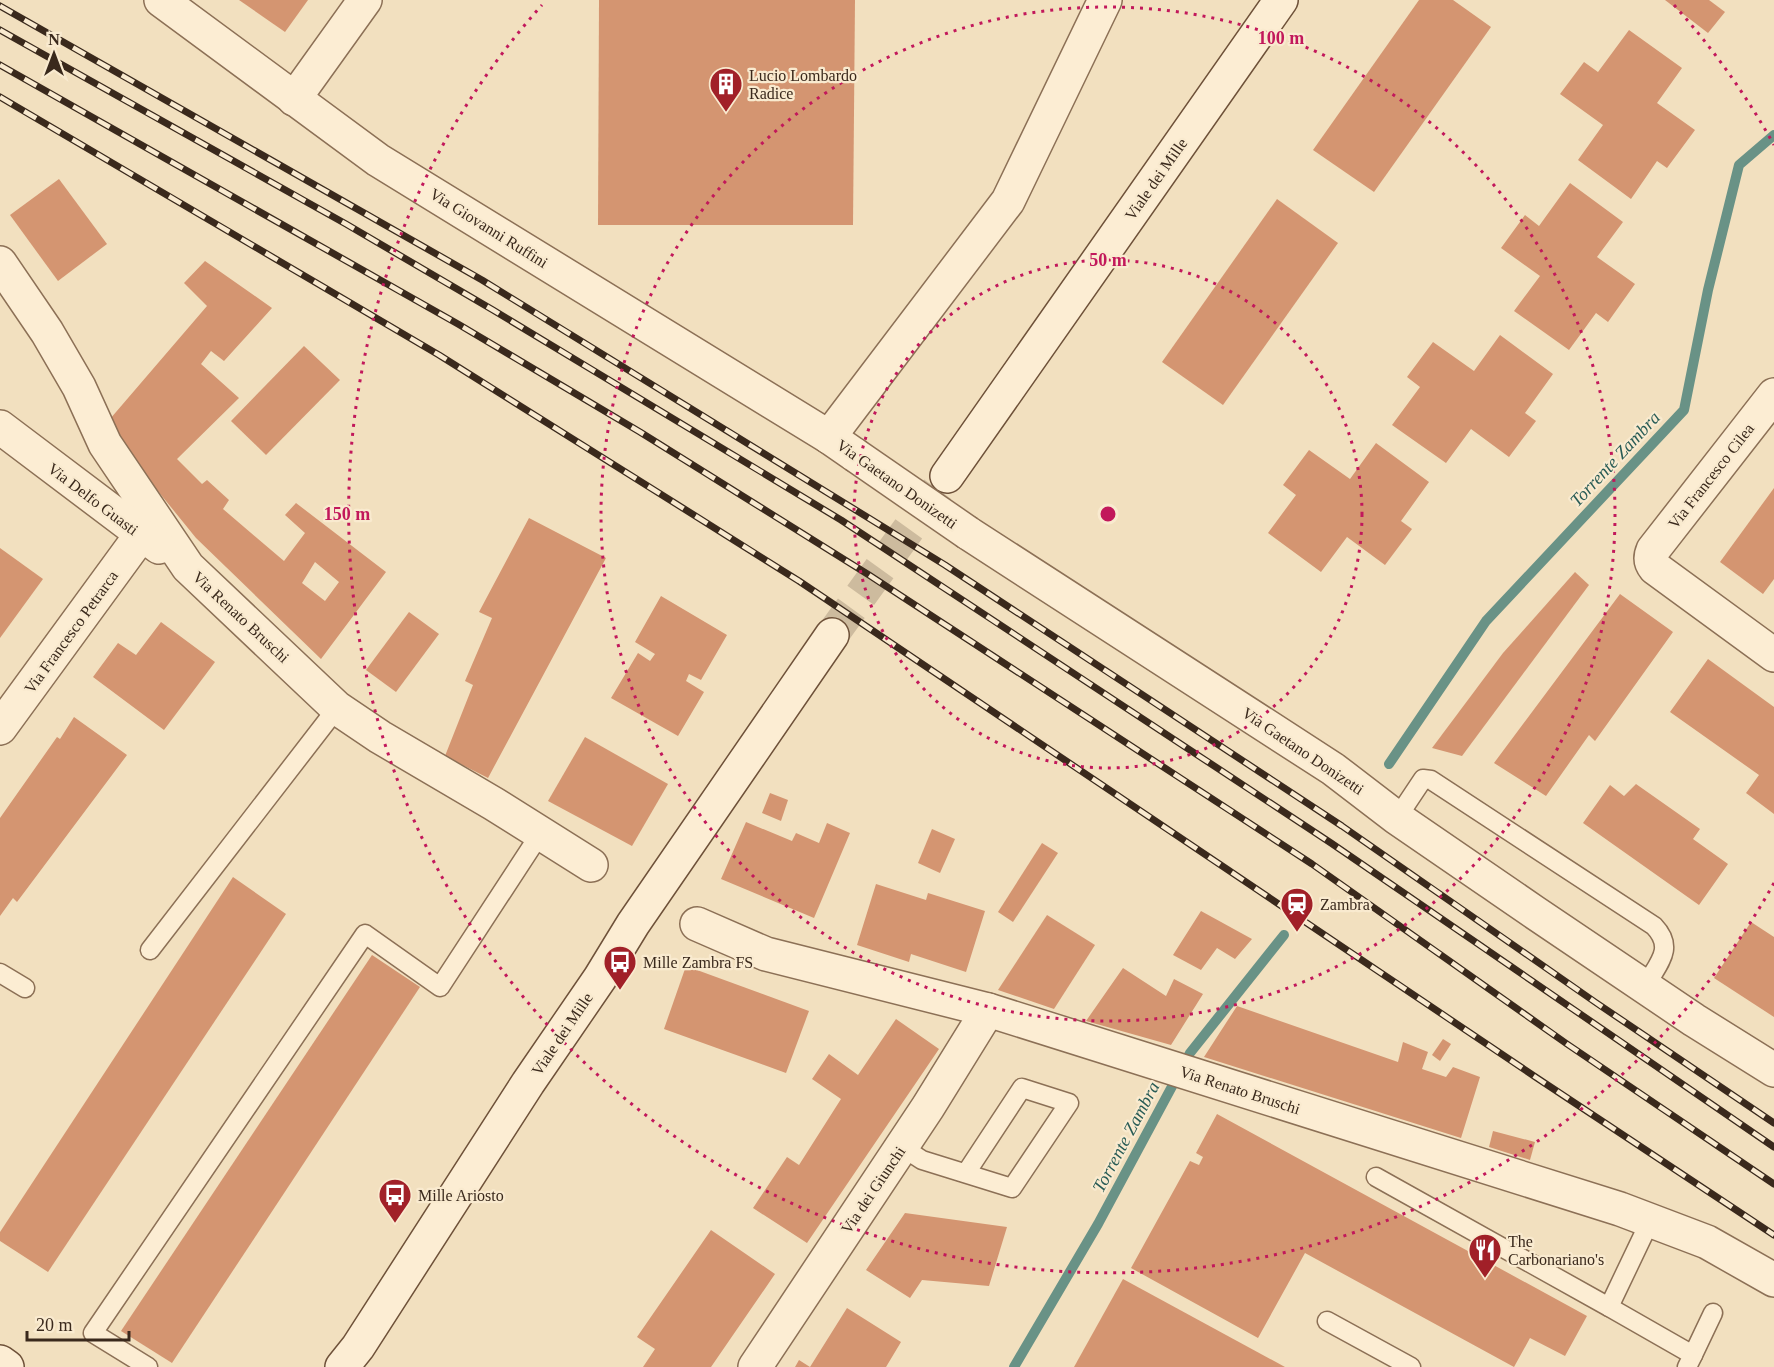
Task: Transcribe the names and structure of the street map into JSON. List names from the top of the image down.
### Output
{
  "streets": {
    "street": [
      "Viale dei Mille",
      "Via Giovanni Ruffini",
      "Via Francesco Cilea",
      "Via Gaetano Donizetti",
      "Via Delfo Guasti",
      "Via Renato Bruschi",
      "Via Francesco Petrarca",
      "Via dei Giunchi"
    ]
  },
  "crossings": [
    ["Via Giovanni Ruffini", "Via Gaetano Donizetti"],
    ["Via Delfo Guasti", "Via Renato Bruschi"],
    ["Via Delfo Guasti", "Via Francesco Petrarca"],
    ["Via Renato Bruschi", "Via dei Giunchi"]
  ],
  "water": ["Torrente Zambra"],
  "places": {
    "building": ["Lucio Lombardo Radice"],
    "station": ["Zambra"],
    "bus stop": ["Mille Zambra FS", "Mille Ariosto"],
    "restaurant": ["The Carbonariano's"]
  },
  "scale_bar": "20 m",
  "north": "top",
  "rings": ["100 m", "50 m", "150 m"]
}
